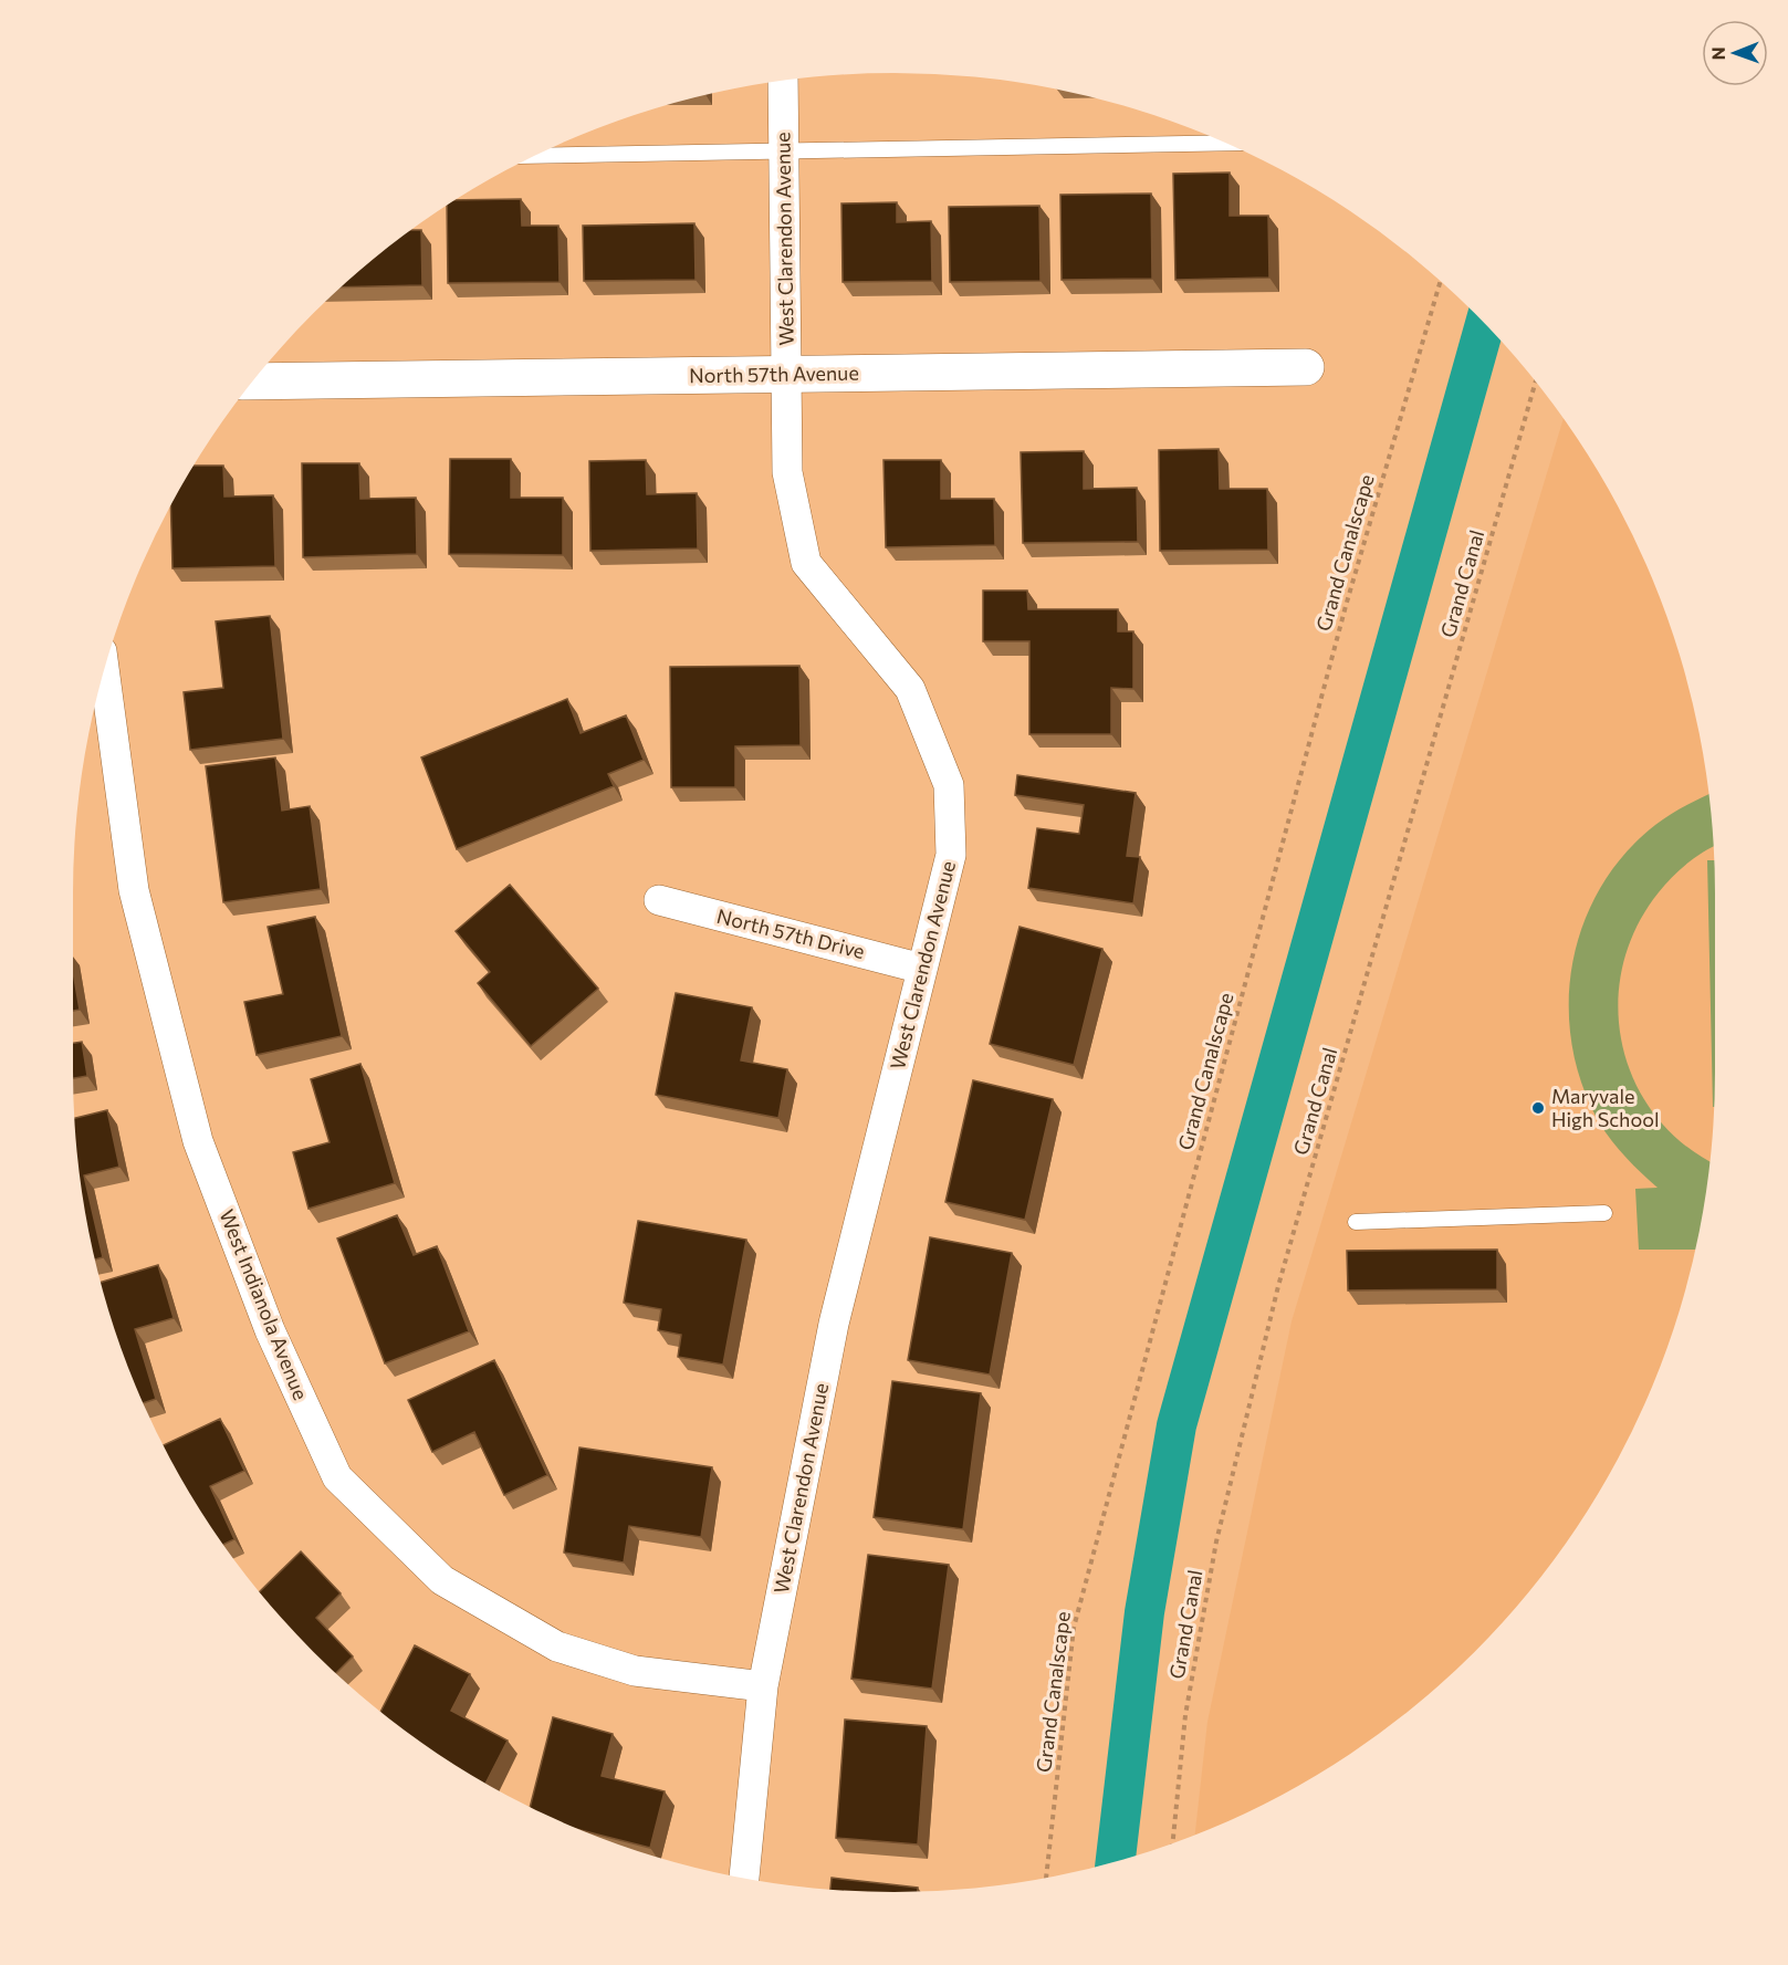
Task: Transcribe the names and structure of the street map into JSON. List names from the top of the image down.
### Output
{
  "streets": {
    "street": [
      "West Clarendon Avenue",
      "North 57th Avenue",
      "North 57th Drive",
      "West Indianola Avenue"
    ],
    "path": ["Grand Canalscape", "Grand Canal"]
  },
  "crossings": [
    ["West Clarendon Avenue", "North 57th Avenue"],
    ["West Clarendon Avenue", "North 57th Drive"],
    ["West Clarendon Avenue", "West Indianola Avenue"]
  ],
  "places": ["Maryvale High School"],
  "north": "left"
}
